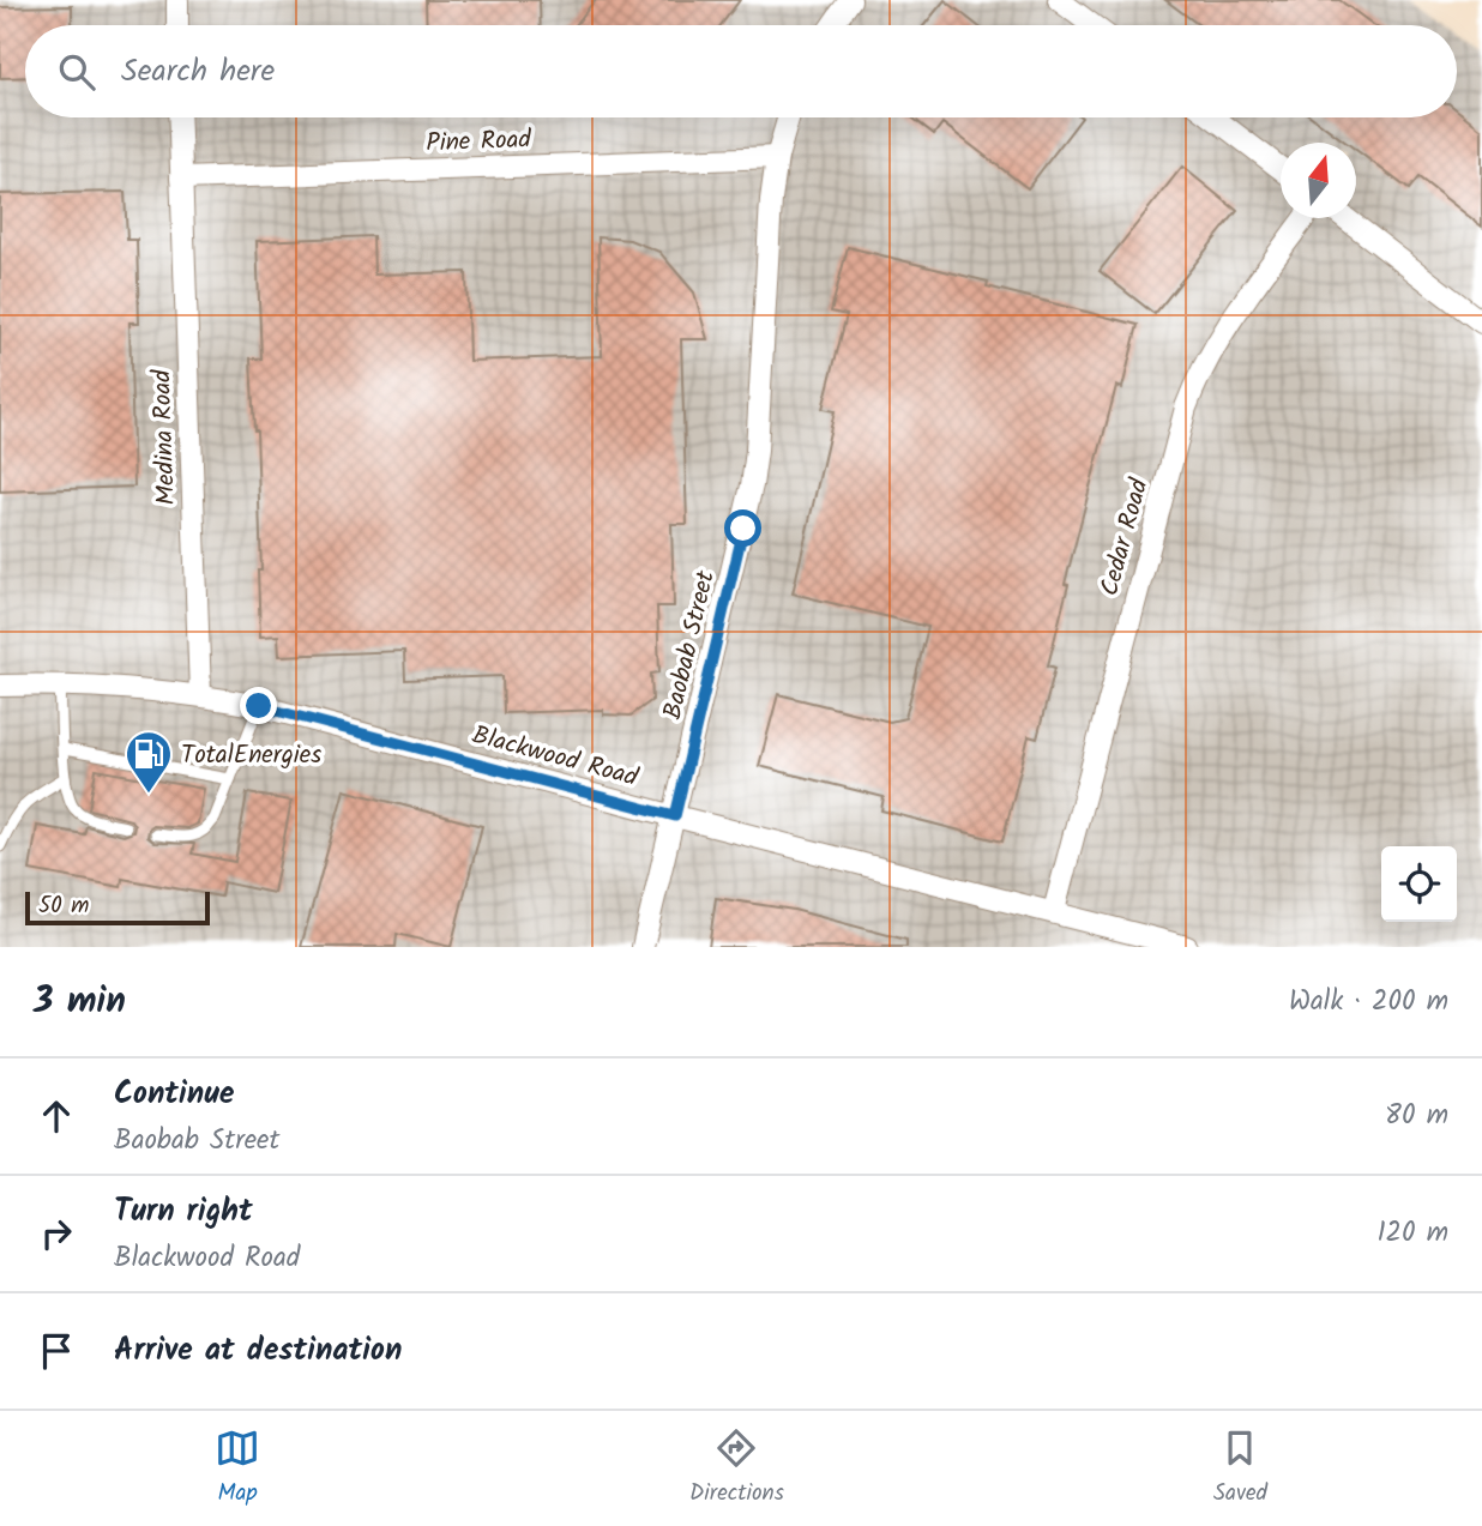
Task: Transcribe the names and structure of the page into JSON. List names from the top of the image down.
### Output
{
  "streets": {
    "street": [
      "Pine Road",
      "Medina Road",
      "Cedar Road",
      "Baobab Street",
      "Blackwood Road"
    ]
  },
  "crossings": [
    ["Pine Road", "Medina Road"],
    ["Pine Road", "Baobab Street"],
    ["Medina Road", "Blackwood Road"],
    ["Cedar Road", "Blackwood Road"],
    ["Baobab Street", "Blackwood Road"]
  ],
  "places": {
    "fuel station": ["TotalEnergies"]
  },
  "scale_bar": "50 m",
  "north": "top",
  "page": {
    "search": "Search here",
    "scale": "50 m",
    "heading": ["3 min", "Walk · 200 m"],
    "list": [
      ["Continue", "Baobab Street", "80 m"],
      ["Turn right", "Blackwood Road", "120 m"],
      "Arrive at destination"
    ],
    "nav": ["Map", "Directions", "Saved"]
  }
}
